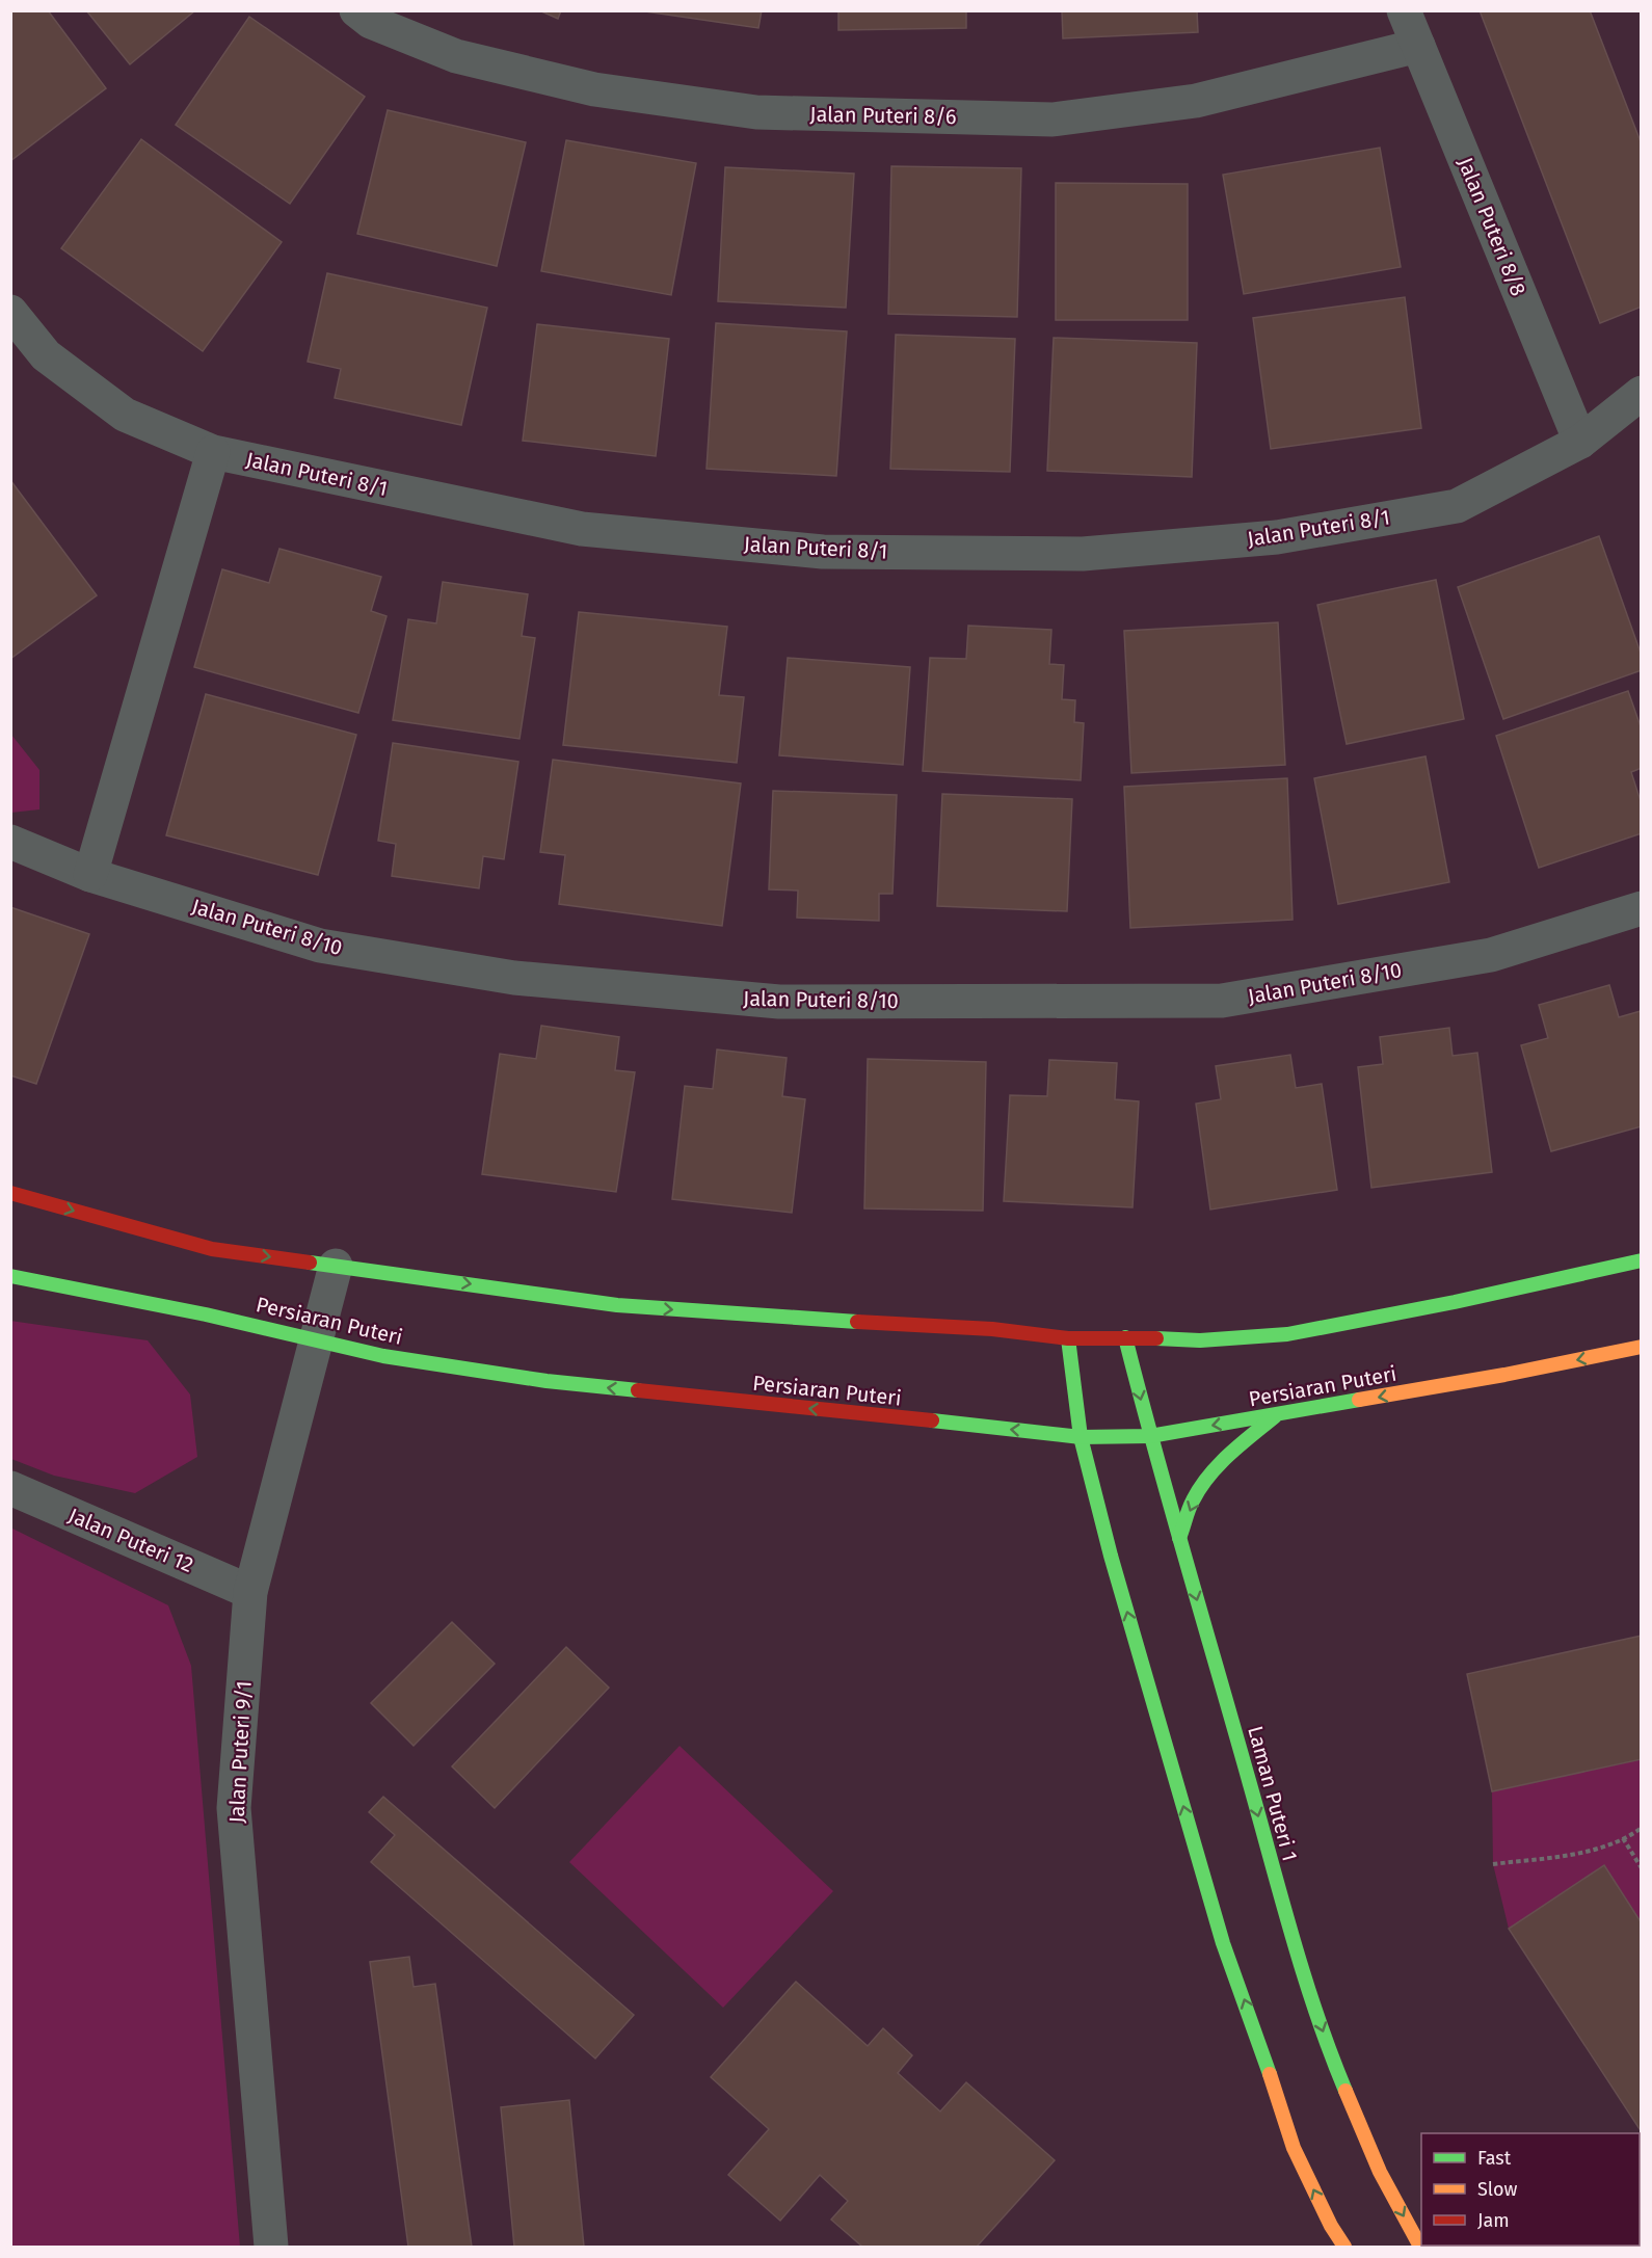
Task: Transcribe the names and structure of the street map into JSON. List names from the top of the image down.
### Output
{
  "streets": {
    "main road": ["Persiaran Puteri", "Laman Puteri 1"],
    "street": [
      "Jalan Puteri 8/6",
      "Jalan Puteri 8/8",
      "Jalan Puteri 8/1",
      "Jalan Puteri 8/10",
      "Jalan Puteri 12",
      "Jalan Puteri 9/1"
    ]
  },
  "crossings": [
    ["Jalan Puteri 8/6", "Jalan Puteri 8/8"],
    ["Jalan Puteri 8/8", "Jalan Puteri 8/1"],
    ["Persiaran Puteri", "Jalan Puteri 9/1"],
    ["Persiaran Puteri", "Laman Puteri 1"],
    ["Jalan Puteri 12", "Jalan Puteri 9/1"]
  ],
  "legend": ["Fast", "Slow", "Jam"]
}
